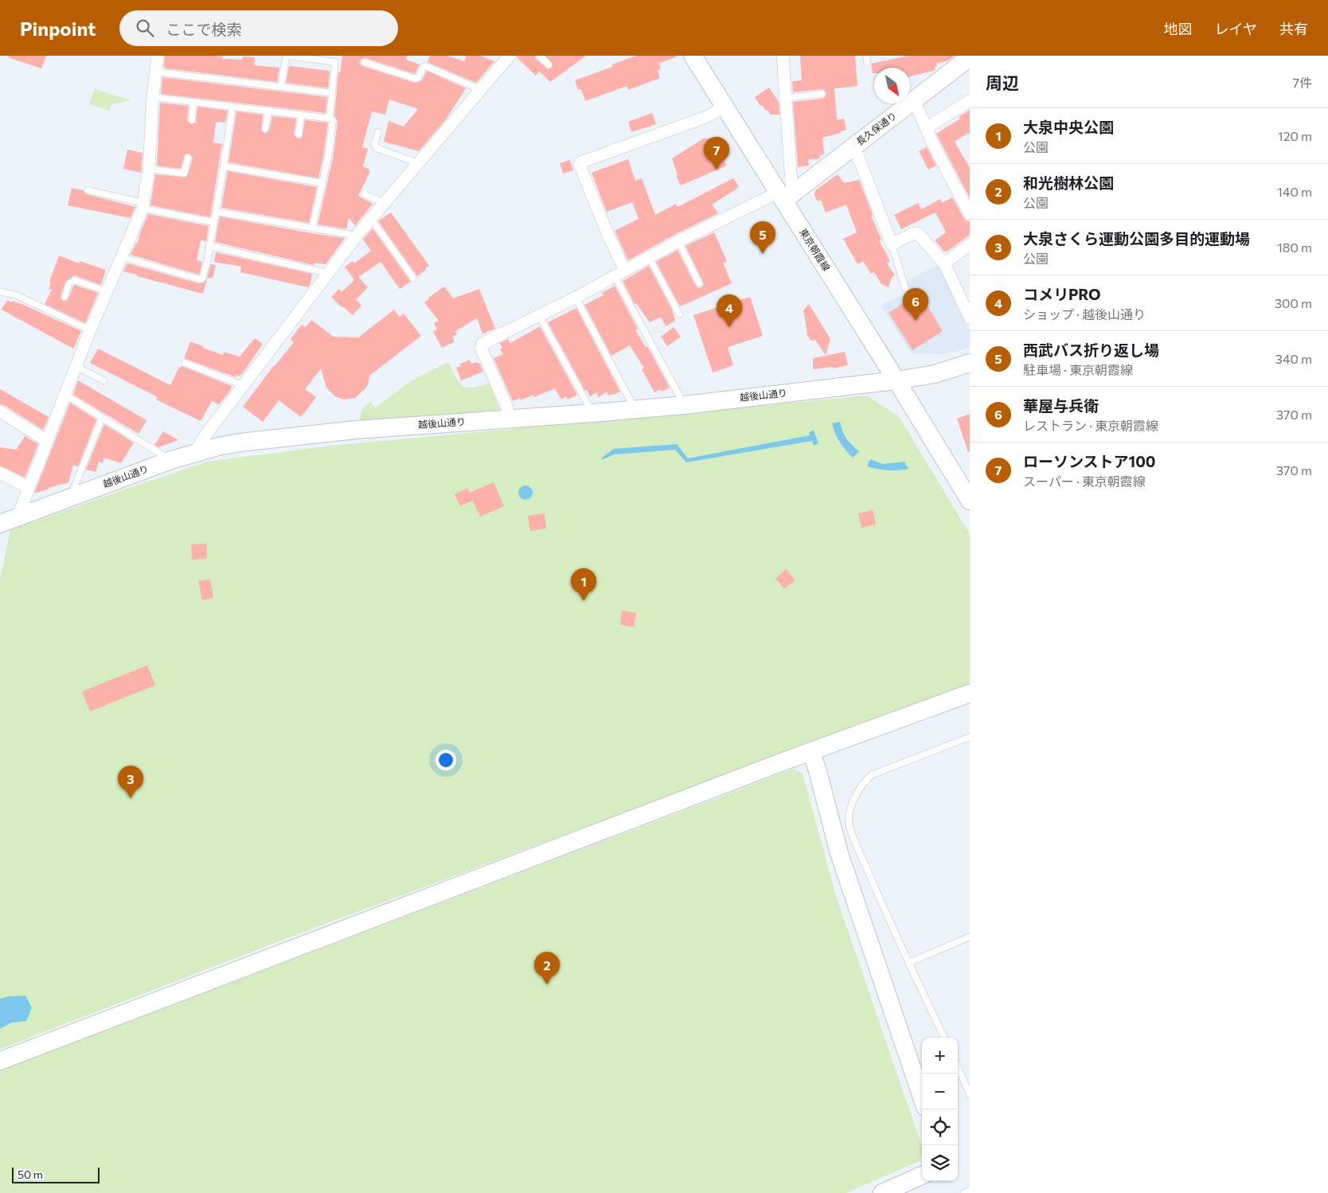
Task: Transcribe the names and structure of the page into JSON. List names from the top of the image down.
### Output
{
  "streets": {
    "street": ["長久保通り", "東京朝霞線", "越後山通り"]
  },
  "crossings": [
    ["長久保通り", "東京朝霞線"],
    ["東京朝霞線", "越後山通り"]
  ],
  "scale_bar": "50 m",
  "north": "bottom right",
  "page": {
    "header": "Pinpoint",
    "search": "ここで検索",
    "nav": ["地図", "レイヤ", "共有"],
    "heading": ["周辺", "7件"],
    "list": [
      {
        "mark": "1",
        "name": "大泉中央公園",
        "note": "公園",
        "value": "120 m"
      },
      {
        "mark": "2",
        "name": "和光樹林公園",
        "note": "公園",
        "value": "140 m"
      },
      {
        "mark": "3",
        "name": "大泉さくら運動公園多目的運動場",
        "note": "公園",
        "value": "180 m"
      },
      {
        "mark": "4",
        "name": "コメリPRO",
        "note": "ショップ · 越後山通り",
        "value": "300 m"
      },
      {
        "mark": "5",
        "name": "西武バス折り返し場",
        "note": "駐車場 · 東京朝霞線",
        "value": "340 m"
      },
      {
        "mark": "6",
        "name": "華屋与兵衛",
        "note": "レストラン · 東京朝霞線",
        "value": "370 m"
      },
      {
        "mark": "7",
        "name": "ローソンストア100",
        "note": "スーパー · 東京朝霞線",
        "value": "370 m"
      }
    ],
    "pins": [
      "7",
      "5",
      "6",
      "4",
      "1",
      "3",
      "2"
    ],
    "map_buttons": ["+", "−"],
    "scale": "50 m"
  }
}
